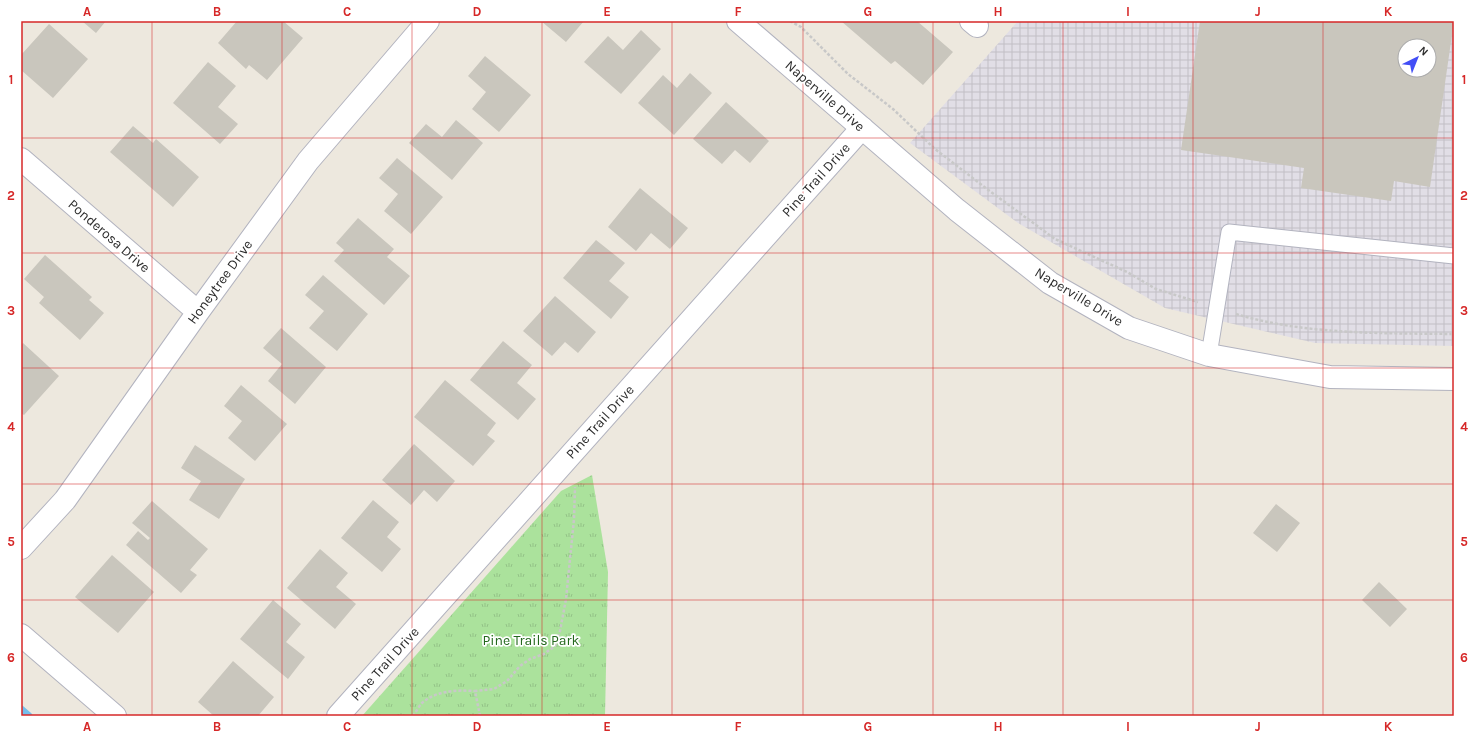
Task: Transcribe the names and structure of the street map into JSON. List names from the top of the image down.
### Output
{
  "streets": {
    "street": [
      "Naperville Drive",
      "Pine Trail Drive",
      "Ponderosa Drive",
      "Honeytree Drive"
    ]
  },
  "crossings": [
    ["Naperville Drive", "Pine Trail Drive"],
    ["Ponderosa Drive", "Honeytree Drive"]
  ],
  "parks": ["Pine Trails Park"],
  "north": "top right",
  "grid": {
    "columns": [
      "A",
      "B",
      "C",
      "D",
      "E",
      "F",
      "G",
      "H",
      "I",
      "J",
      "K"
    ],
    "rows": [
      "1",
      "2",
      "3",
      "4",
      "5",
      "6"
    ]
  }
}
